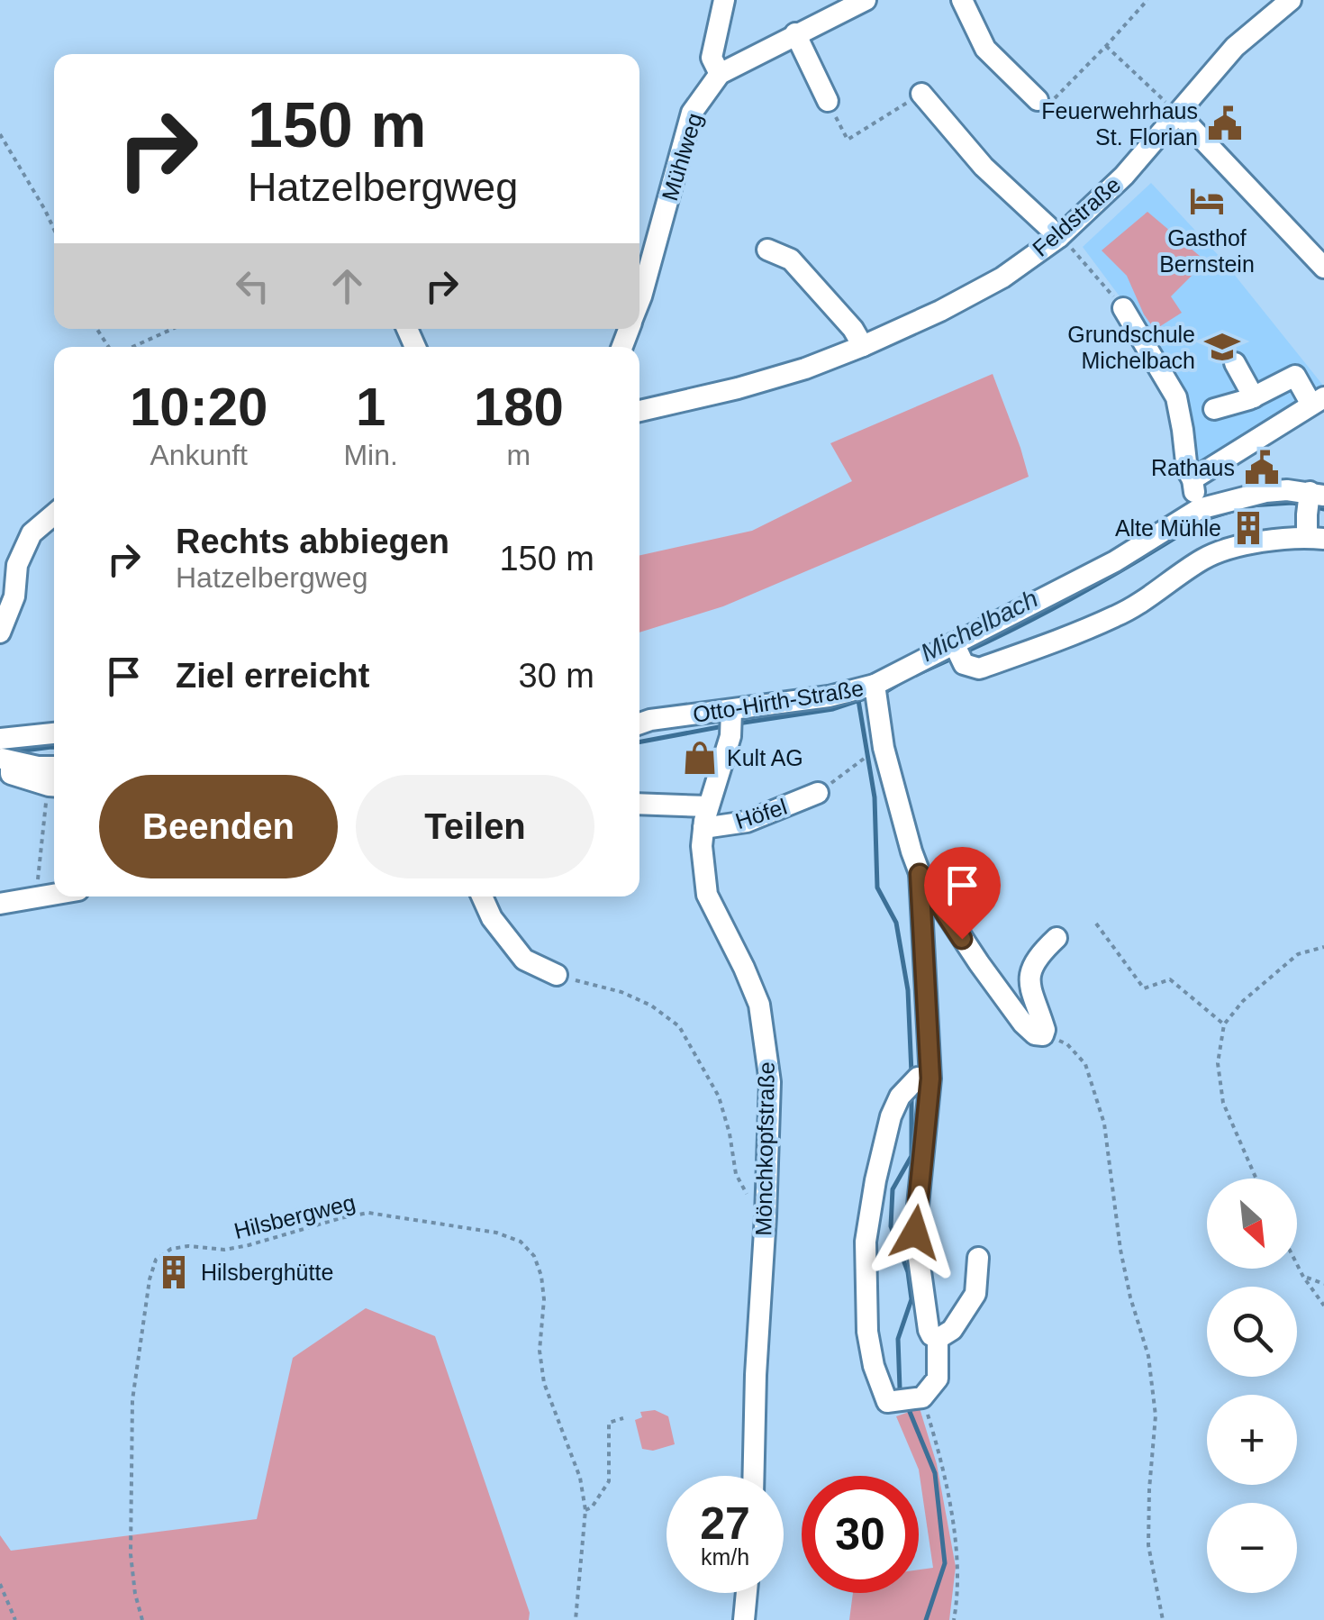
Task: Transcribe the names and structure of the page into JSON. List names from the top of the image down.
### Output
{
  "streets": {
    "street": [
      "Mühlweg",
      "Feldstraße",
      "Otto-Hirth-Straße",
      "Höfel",
      "Mönchkopfstraße"
    ],
    "path": ["Hilsbergweg"]
  },
  "crossings": [
    ["Otto-Hirth-Straße", "Mönchkopfstraße"],
    ["Höfel", "Mönchkopfstraße"]
  ],
  "water": ["Michelbach"],
  "places": {
    "public building": ["Feuerwehrhaus St. Florian", "Rathaus"],
    "hotel": ["Gasthof Bernstein"],
    "school or university": ["Grundschule Michelbach"],
    "building": ["Alte Mühle", "Hilsberghütte"],
    "shop": ["Kult AG"]
  },
  "north": "bottom right",
  "page": {
    "turn": ["150 m", "Hatzelbergweg"],
    "eta": [
      "10:20",
      "Ankunft",
      "1",
      "Min.",
      "180",
      "m"
    ],
    "list": [
      {
        "name": "Rechts abbiegen",
        "note": "Hatzelbergweg",
        "value": "150 m"
      },
      {
        "name": "Ziel erreicht",
        "value": "30 m"
      }
    ],
    "buttons": ["Beenden", "Teilen"],
    "map_buttons": ["+", "−"],
    "speed": "27 km/h",
    "limit": "30"
  }
}
